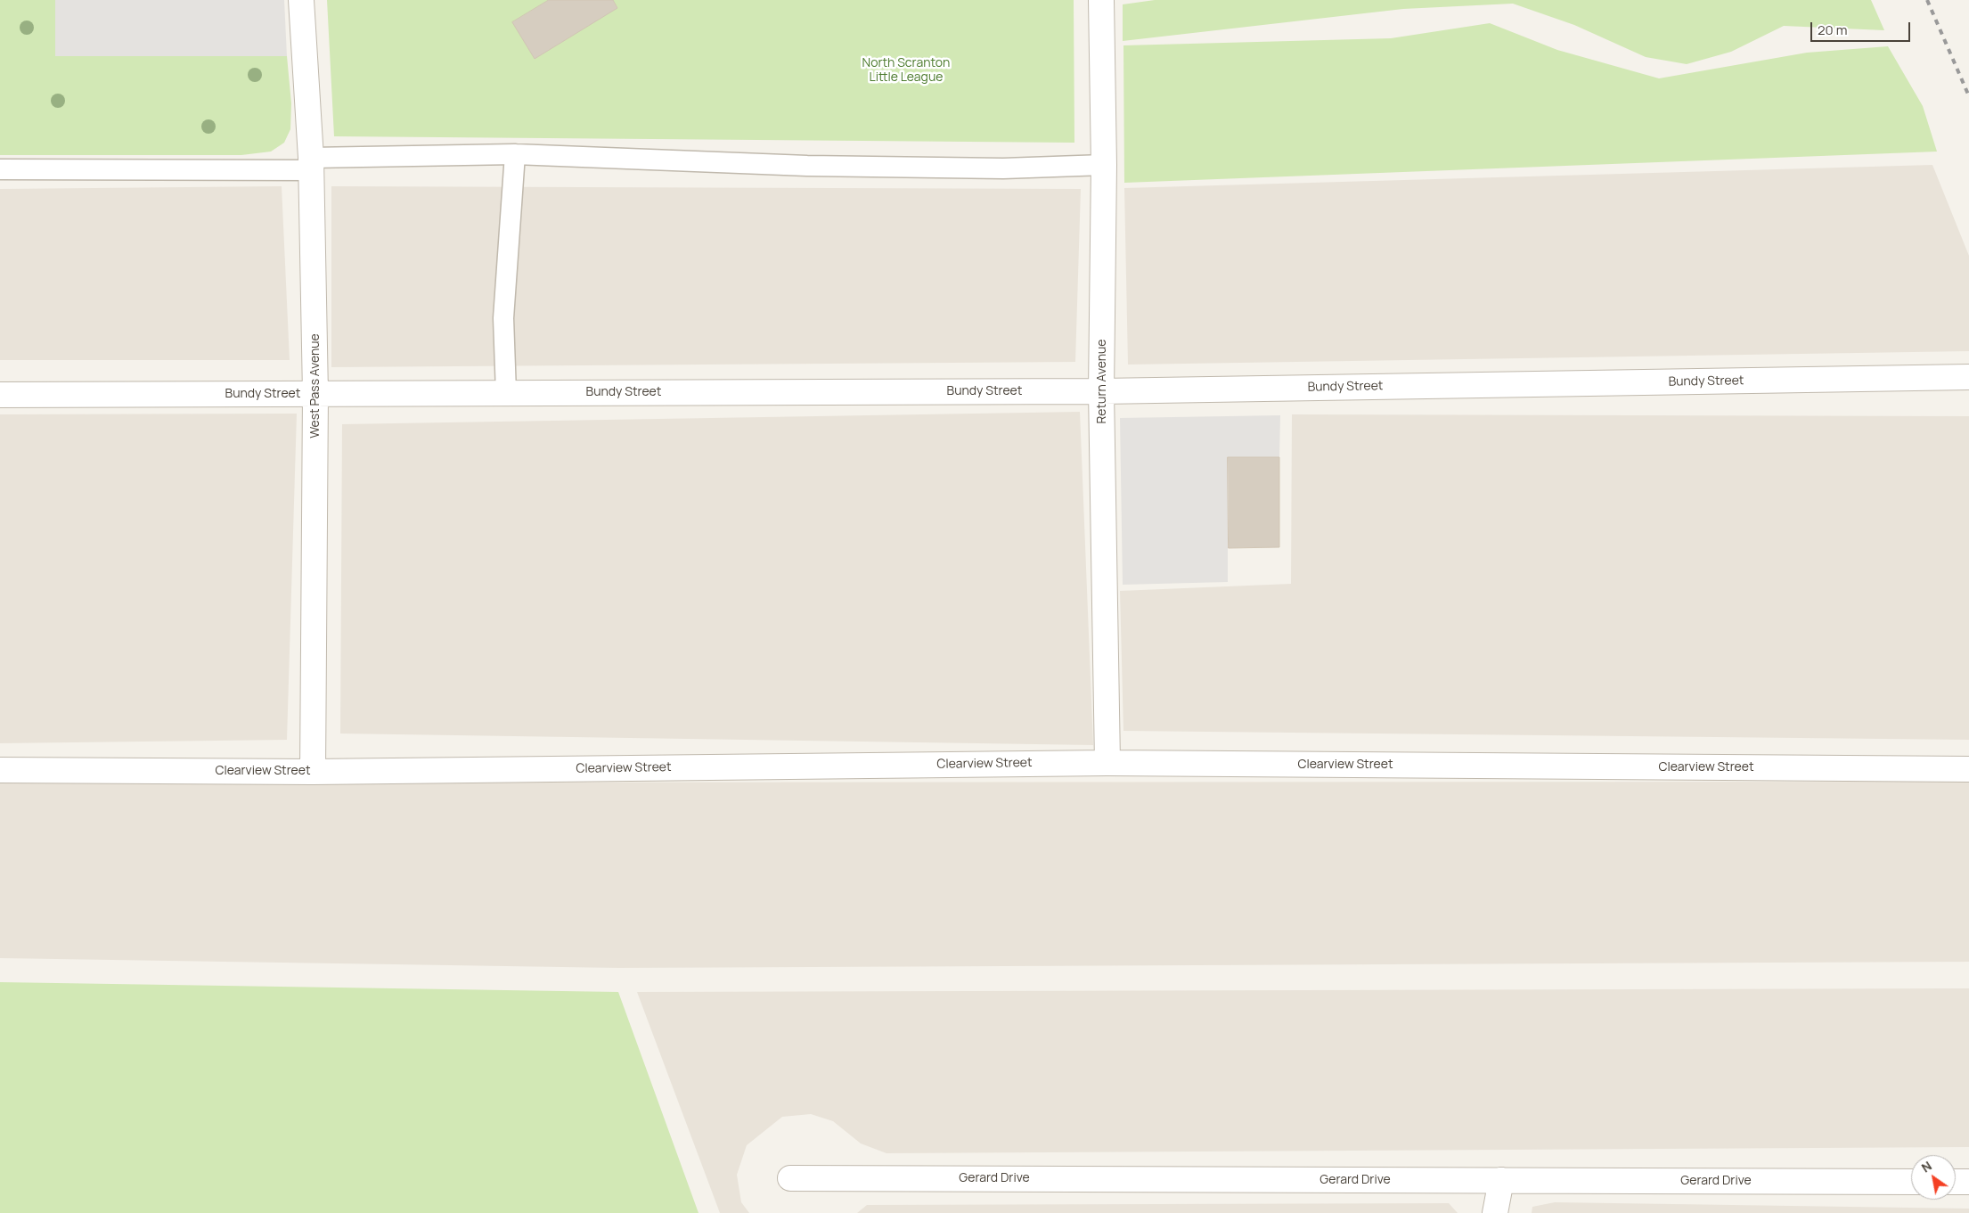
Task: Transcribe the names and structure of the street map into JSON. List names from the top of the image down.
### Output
{
  "streets": {
    "street": [
      "Return Avenue",
      "Bundy Street",
      "West Pass Avenue",
      "Clearview Street",
      "Gerard Drive"
    ]
  },
  "crossings": [
    ["Return Avenue", "Bundy Street"],
    ["Return Avenue", "Clearview Street"],
    ["Bundy Street", "West Pass Avenue"],
    ["West Pass Avenue", "Clearview Street"]
  ],
  "parks": ["North Scranton Little League"],
  "scale_bar": "20 m",
  "north": "top left"
}
